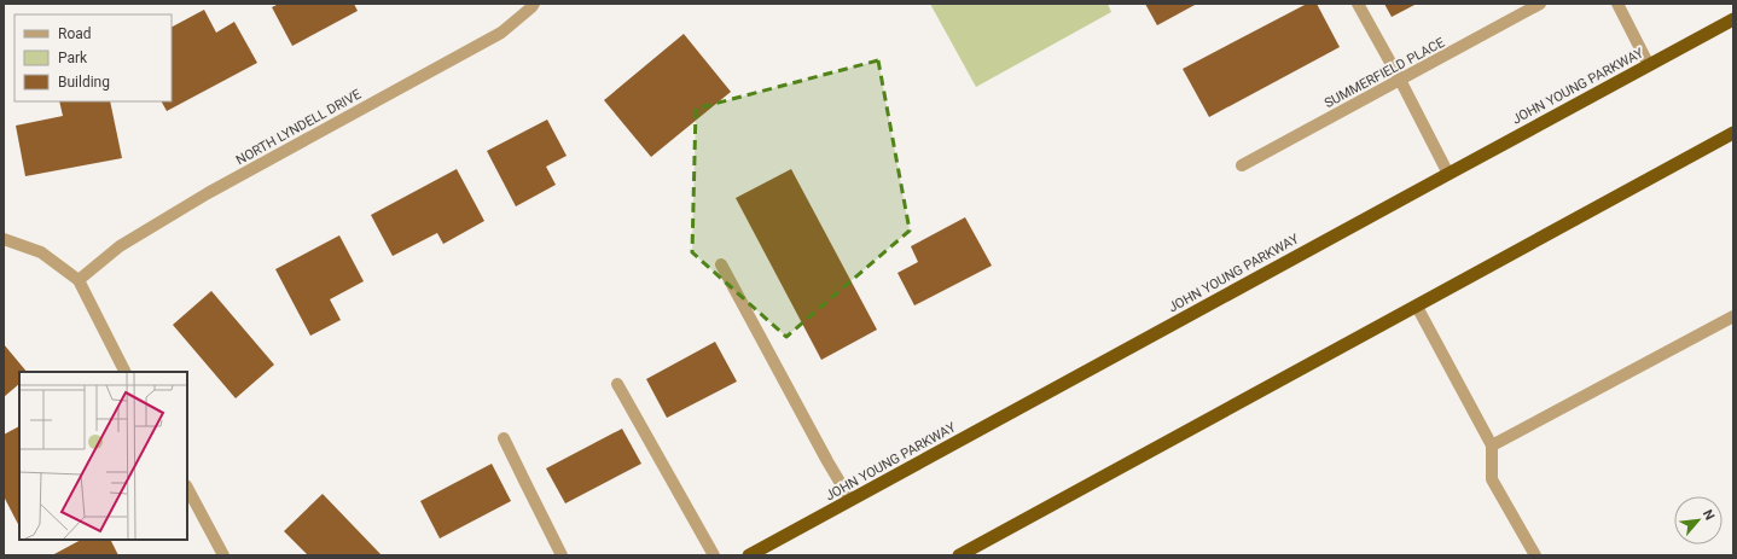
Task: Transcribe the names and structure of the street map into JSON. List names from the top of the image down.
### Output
{
  "streets": {
    "highway": ["JOHN YOUNG PARKWAY"],
    "street": ["SUMMERFIELD PLACE", "NORTH LYNDELL DRIVE"]
  },
  "legend": ["Road", "Park", "Building"],
  "north": "top right"
}
